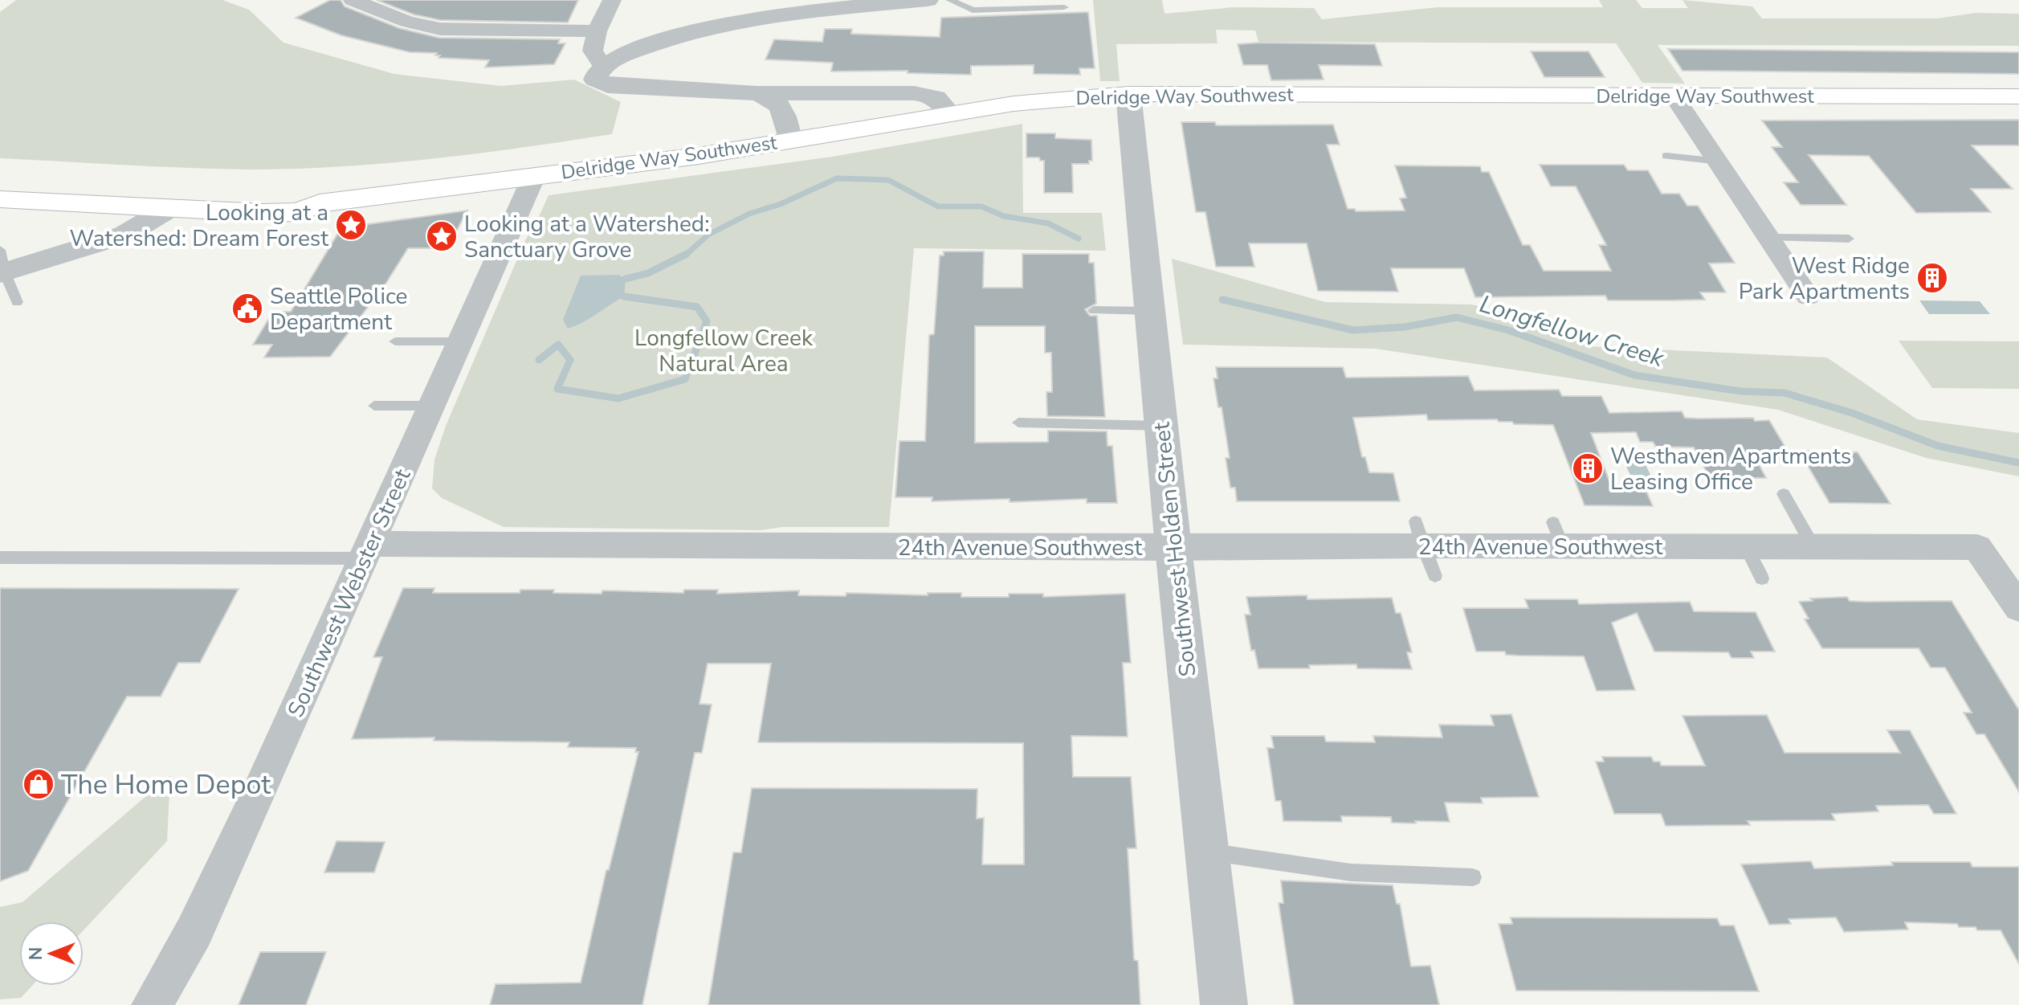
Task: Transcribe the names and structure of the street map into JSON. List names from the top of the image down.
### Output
{
  "streets": {
    "main road": ["Delridge Way Southwest"],
    "street": ["24th Avenue Southwest", "Southwest Holden Street", "Southwest Webster Street"]
  },
  "crossings": [
    ["Delridge Way Southwest", "Southwest Holden Street"],
    ["Delridge Way Southwest", "Southwest Webster Street"],
    ["24th Avenue Southwest", "Southwest Holden Street"],
    ["24th Avenue Southwest", "Southwest Webster Street"]
  ],
  "water": ["Longfellow Creek"],
  "parks": ["Longfellow Creek Natural Area"],
  "places": {
    "place": ["Looking at a Watershed: Dream Forest", "Looking at a Watershed: Sanctuary Grove"],
    "building": ["West Ridge Park Apartments", "Westhaven Apartments Leasing Office"],
    "public building": ["Seattle Police Department"],
    "shop": ["The Home Depot"]
  },
  "north": "left"
}
